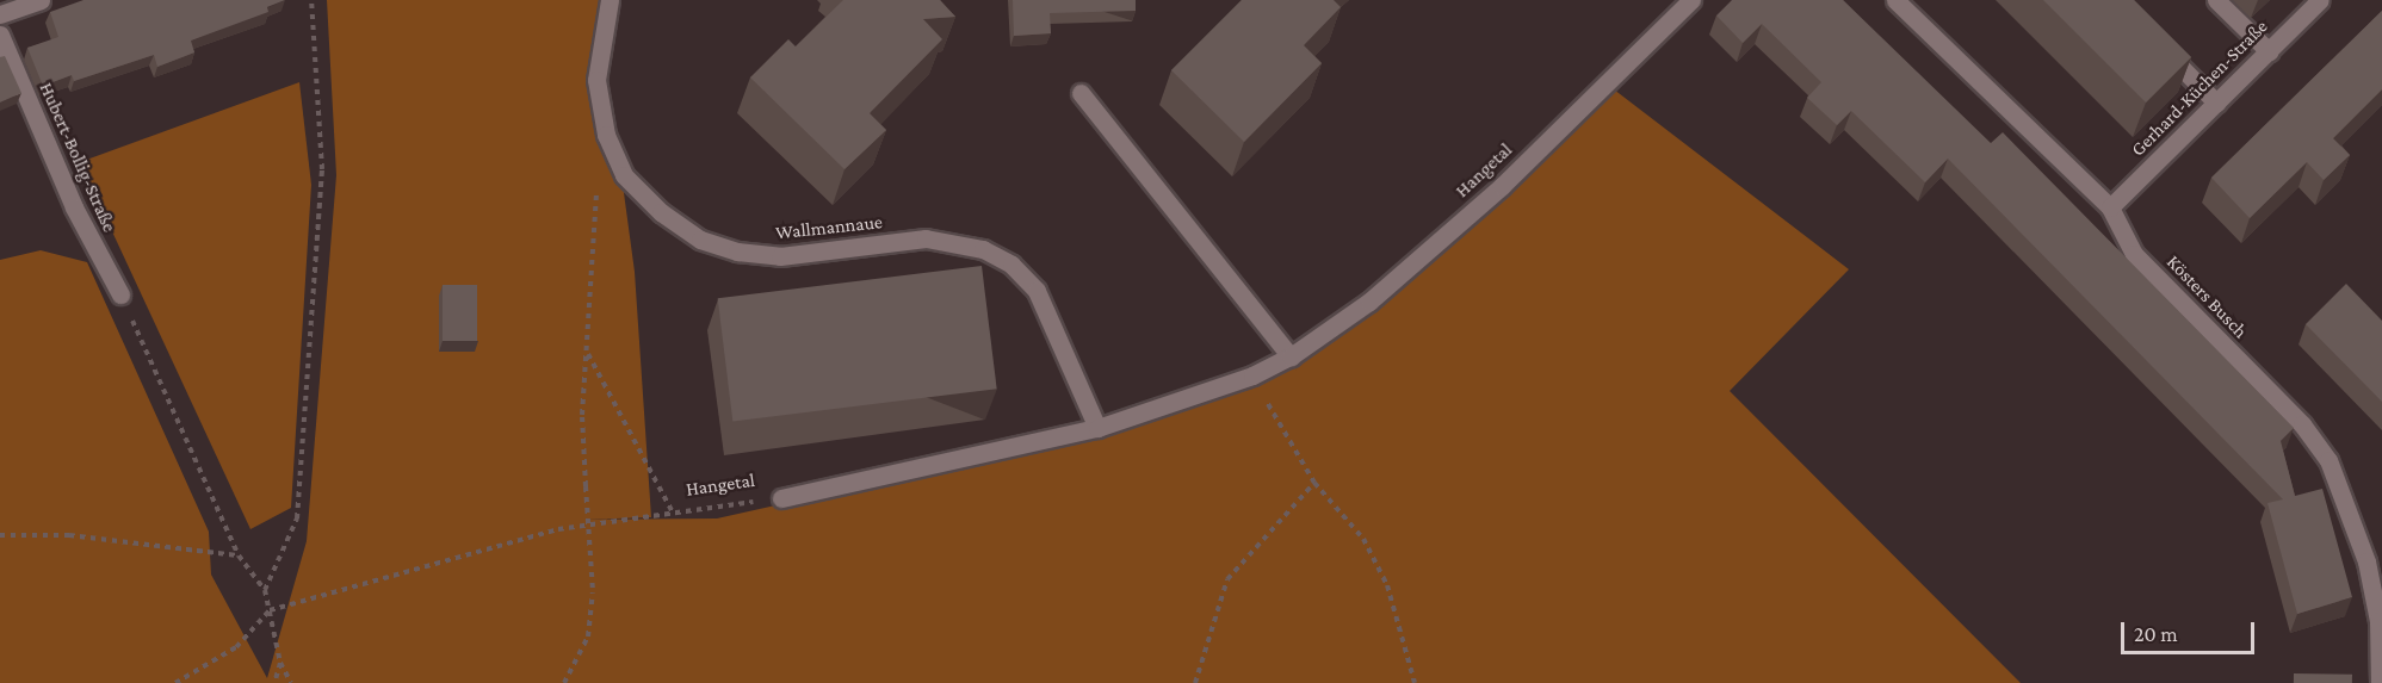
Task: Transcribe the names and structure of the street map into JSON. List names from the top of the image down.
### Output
{
  "streets": {
    "street": [
      "Gerhard-Küchen-Straße",
      "Hubert-Bollig-Straße",
      "Hangetal",
      "Wallmannaue",
      "Kösters Busch"
    ]
  },
  "crossings": [
    ["Gerhard-Küchen-Straße", "Kösters Busch"],
    ["Hangetal", "Wallmannaue"]
  ],
  "scale_bar": "20 m"
}
